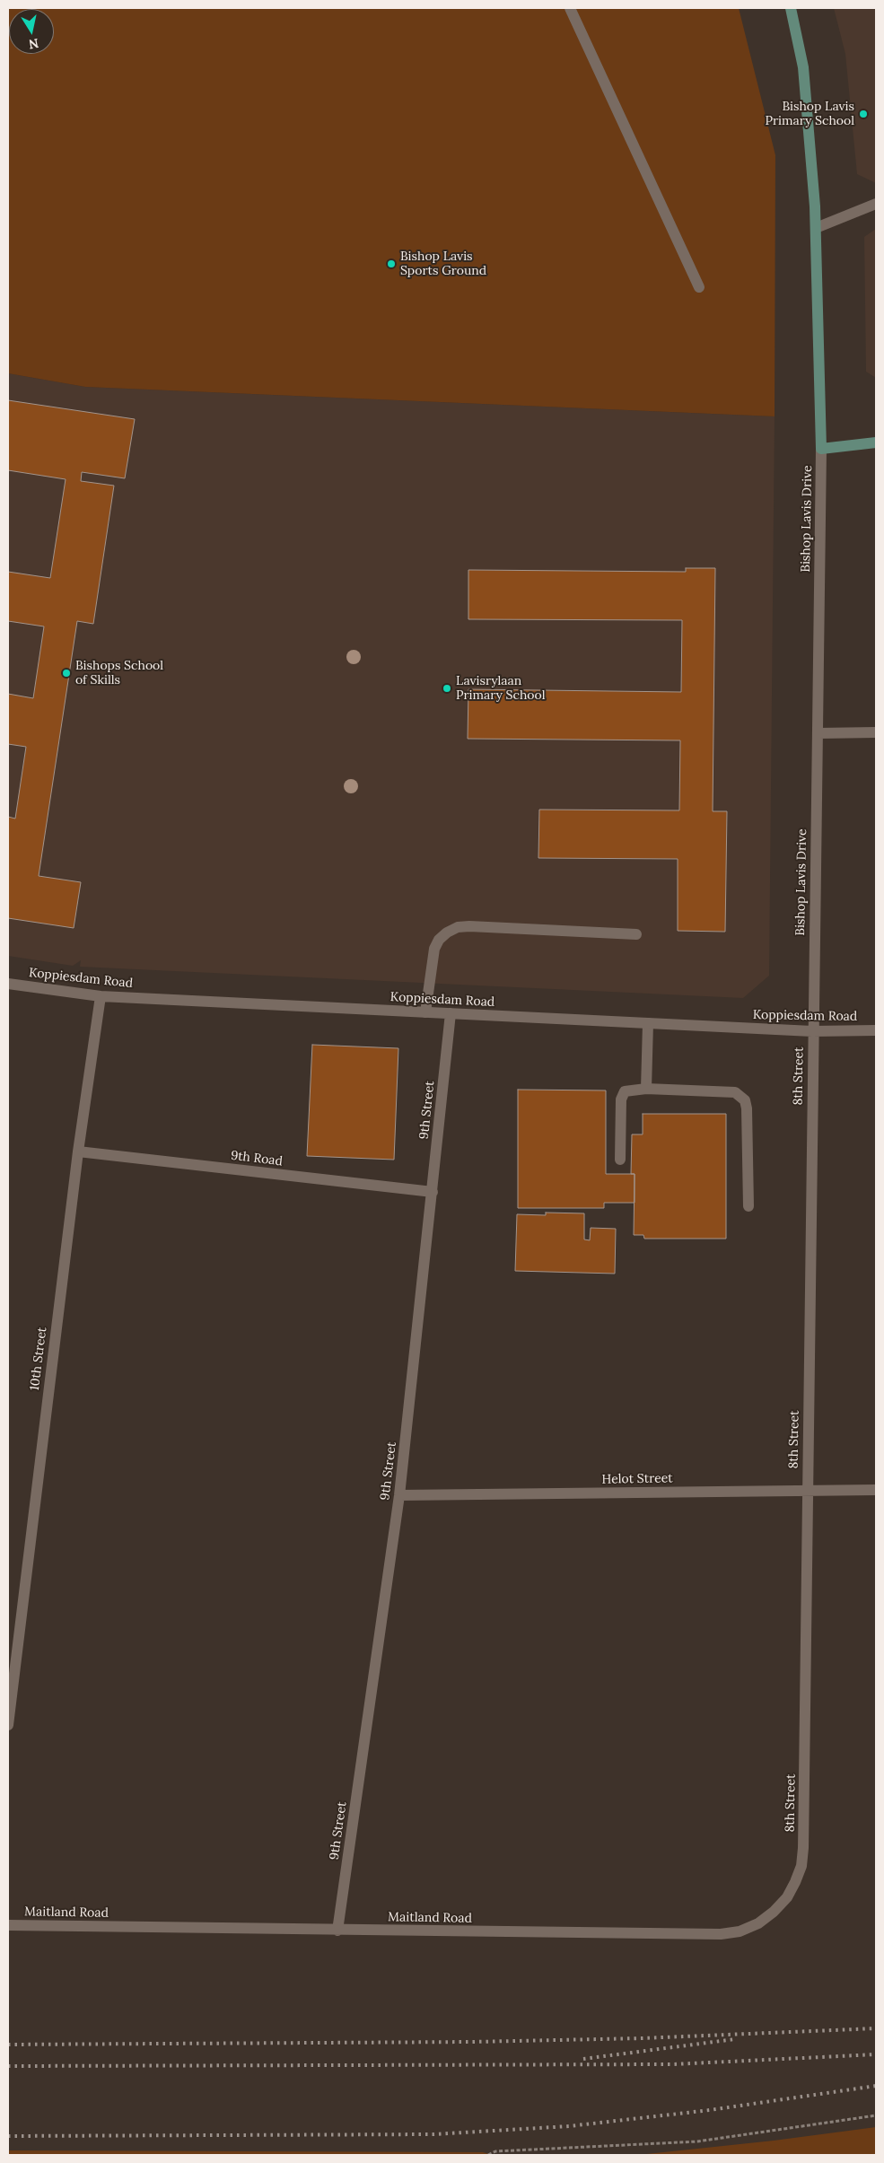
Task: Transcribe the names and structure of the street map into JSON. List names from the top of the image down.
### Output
{
  "streets": {
    "street": [
      "Bishop Lavis Drive",
      "Koppiesdam Road",
      "8th Street",
      "9th Street",
      "9th Road",
      "10th Street",
      "Helot Street",
      "Maitland Road"
    ]
  },
  "crossings": [
    ["Bishop Lavis Drive", "Koppiesdam Road"],
    ["Bishop Lavis Drive", "8th Street"],
    ["Koppiesdam Road", "8th Street"],
    ["Koppiesdam Road", "9th Street"],
    ["Koppiesdam Road", "10th Street"],
    ["8th Street", "Helot Street"],
    ["8th Street", "Maitland Road"],
    ["9th Street", "9th Road"],
    ["9th Street", "Helot Street"],
    ["9th Street", "Maitland Road"],
    ["9th Road", "10th Street"]
  ],
  "places": [
    "Bishop Lavis Primary School",
    "Bishop Lavis Sports Ground",
    "Bishops School of Skills",
    "Lavisrylaan Primary School"
  ],
  "north": "bottom"
}
